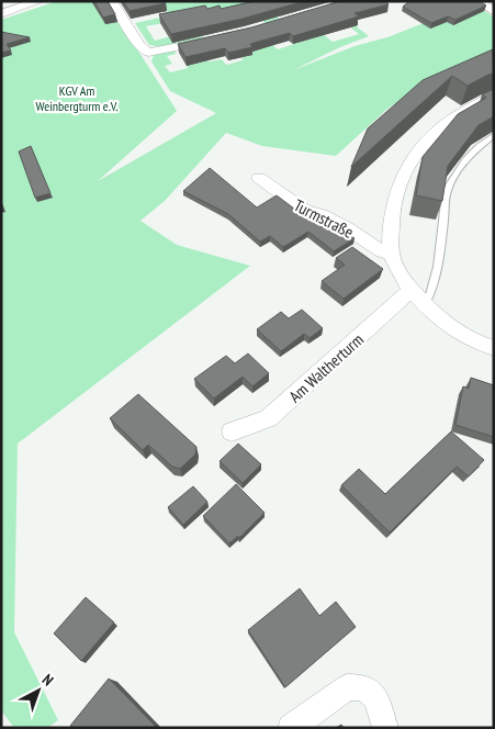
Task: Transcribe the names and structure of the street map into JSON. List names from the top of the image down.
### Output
{
  "streets": {
    "street": ["Turmstraße", "Am Waltherturm"]
  },
  "parks": ["KGV Am Weinbergturm e.V."],
  "north": "top right"
}
